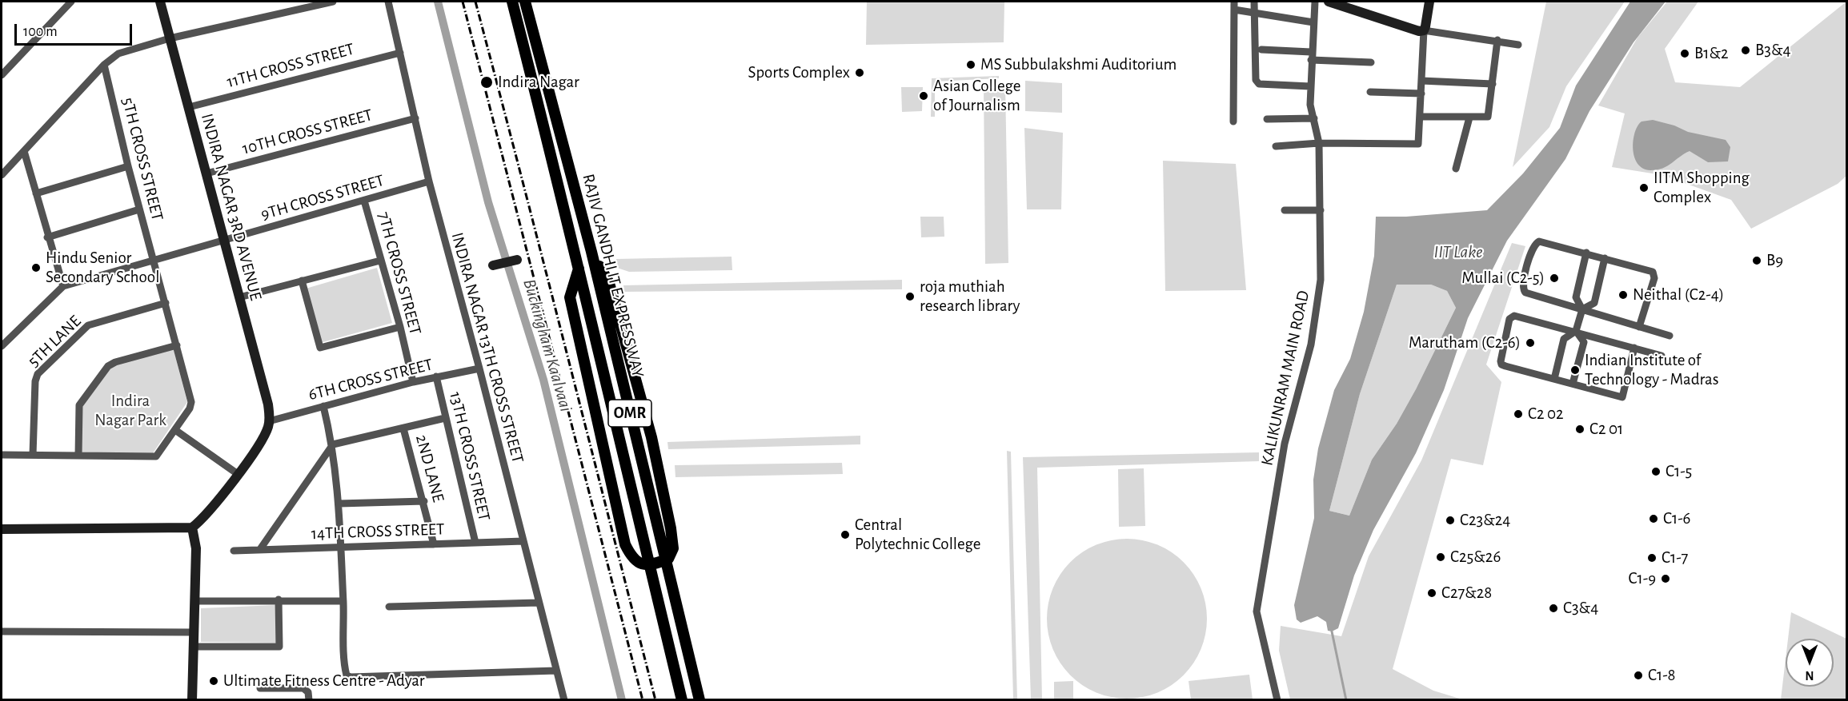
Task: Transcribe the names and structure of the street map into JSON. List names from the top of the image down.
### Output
{
  "streets": {
    "main road": ["RAJIV GANDHI IT EXPRESSWAY", "OMR"],
    "street": [
      "11TH CROSS STREET",
      "10TH CROSS STREET",
      "5TH CROSS STREET",
      "9TH CROSS STREET",
      "INDIRA NAGAR 3RD AVENUE",
      "7TH CROSS STREET",
      "5TH LANE",
      "INDIRA NAGAR 13TH CROSS STREET",
      "KALIKUNRAM MAIN ROAD",
      "6TH CROSS STREET",
      "13TH CROSS STREET",
      "2ND LANE",
      "14TH CROSS STREET"
    ]
  },
  "crossings": [
    ["11TH CROSS STREET", "INDIRA NAGAR 3RD AVENUE"],
    ["11TH CROSS STREET", "INDIRA NAGAR 13TH CROSS STREET"],
    ["10TH CROSS STREET", "INDIRA NAGAR 3RD AVENUE"],
    ["10TH CROSS STREET", "INDIRA NAGAR 13TH CROSS STREET"],
    ["5TH CROSS STREET", "9TH CROSS STREET"],
    ["5TH CROSS STREET", "5TH LANE"],
    ["9TH CROSS STREET", "INDIRA NAGAR 3RD AVENUE"],
    ["9TH CROSS STREET", "7TH CROSS STREET"],
    ["9TH CROSS STREET", "INDIRA NAGAR 13TH CROSS STREET"],
    ["INDIRA NAGAR 3RD AVENUE", "6TH CROSS STREET"],
    ["7TH CROSS STREET", "6TH CROSS STREET"],
    ["INDIRA NAGAR 13TH CROSS STREET", "6TH CROSS STREET"],
    ["INDIRA NAGAR 13TH CROSS STREET", "14TH CROSS STREET"],
    ["6TH CROSS STREET", "13TH CROSS STREET"],
    ["13TH CROSS STREET", "14TH CROSS STREET"],
    ["2ND LANE", "14TH CROSS STREET"]
  ],
  "water": ["IIT Lake", "Buckingham Kaalvaai"],
  "parks": ["Indira Nagar Park"],
  "places": [
    "B3&4",
    "B1&2",
    "MS Subbulakshmi Auditorium",
    "Sports Complex",
    "Indira Nagar",
    "Asian College of Journalism",
    "IITM Shopping Complex",
    "B9",
    "Hindu Senior Secondary School",
    "Mullai (C2-5)",
    "Neithal (C2-4)",
    "roja muthiah research library",
    "Marutham (C2-6)",
    "Indian Institute of Technology - Madras",
    "C2 02",
    "C2 01",
    "C1-5",
    "C1-6",
    "C23&24",
    "Central Polytechnic College",
    "C25&26",
    "C1-7",
    "C1-9",
    "C27&28",
    "C3&4",
    "C1-8",
    "Ultimate Fitness Centre - Adyar"
  ],
  "scale_bar": "100 m",
  "north": "bottom"
}
